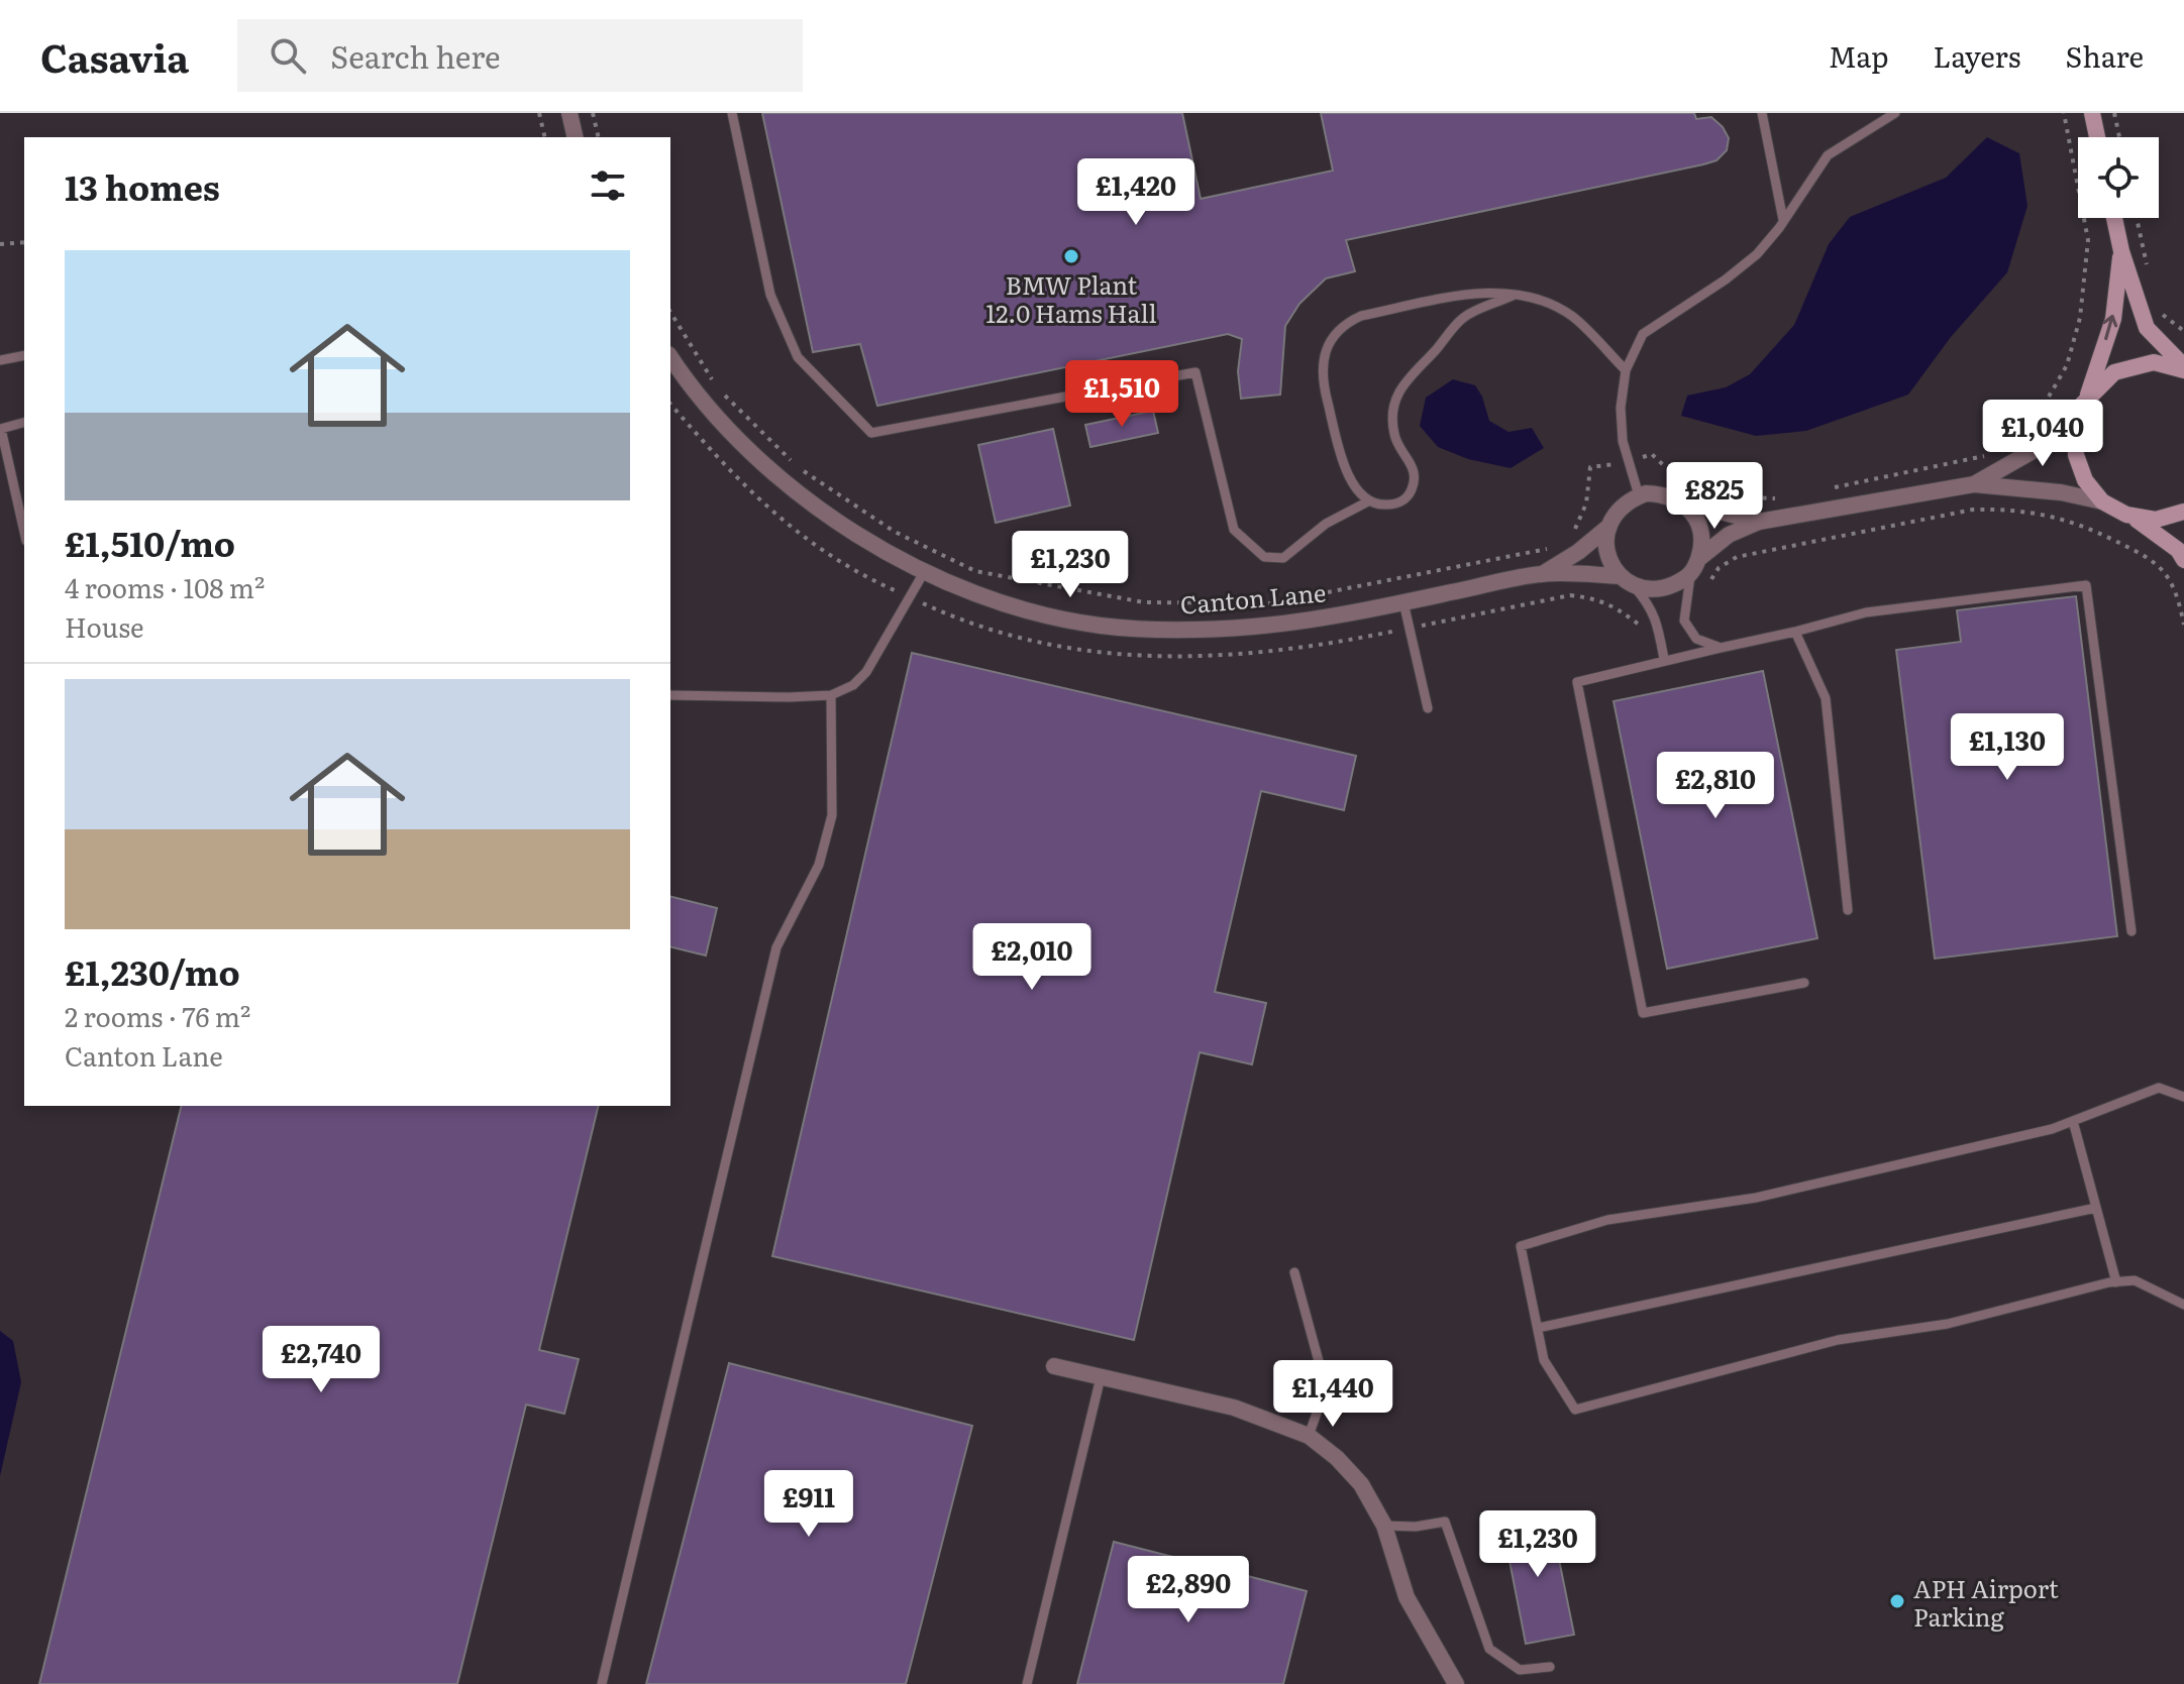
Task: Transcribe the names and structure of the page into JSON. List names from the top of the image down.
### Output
{
  "streets": {
    "street": ["Canton Lane"]
  },
  "places": ["BMW Plant 12.0 Hams Hall", "APH Airport Parking"],
  "page": {
    "header": "Casavia",
    "search": "Search here",
    "nav": ["Map", "Layers", "Share"],
    "heading": "13 homes",
    "price": [
      "£1,420",
      "£1,510",
      "£1,040",
      "£825",
      "£1,230",
      "£1,130",
      "£2,810",
      "£2,010",
      "£2,740",
      "£1,440",
      "£911",
      "£1,230",
      "£2,890"
    ],
    "list": [
      {
        "name": "£1,510/mo",
        "note": "4 rooms · 108 m² · House"
      },
      {
        "name": "£1,230/mo",
        "note": "2 rooms · 76 m² · Canton Lane"
      }
    ]
  }
}
